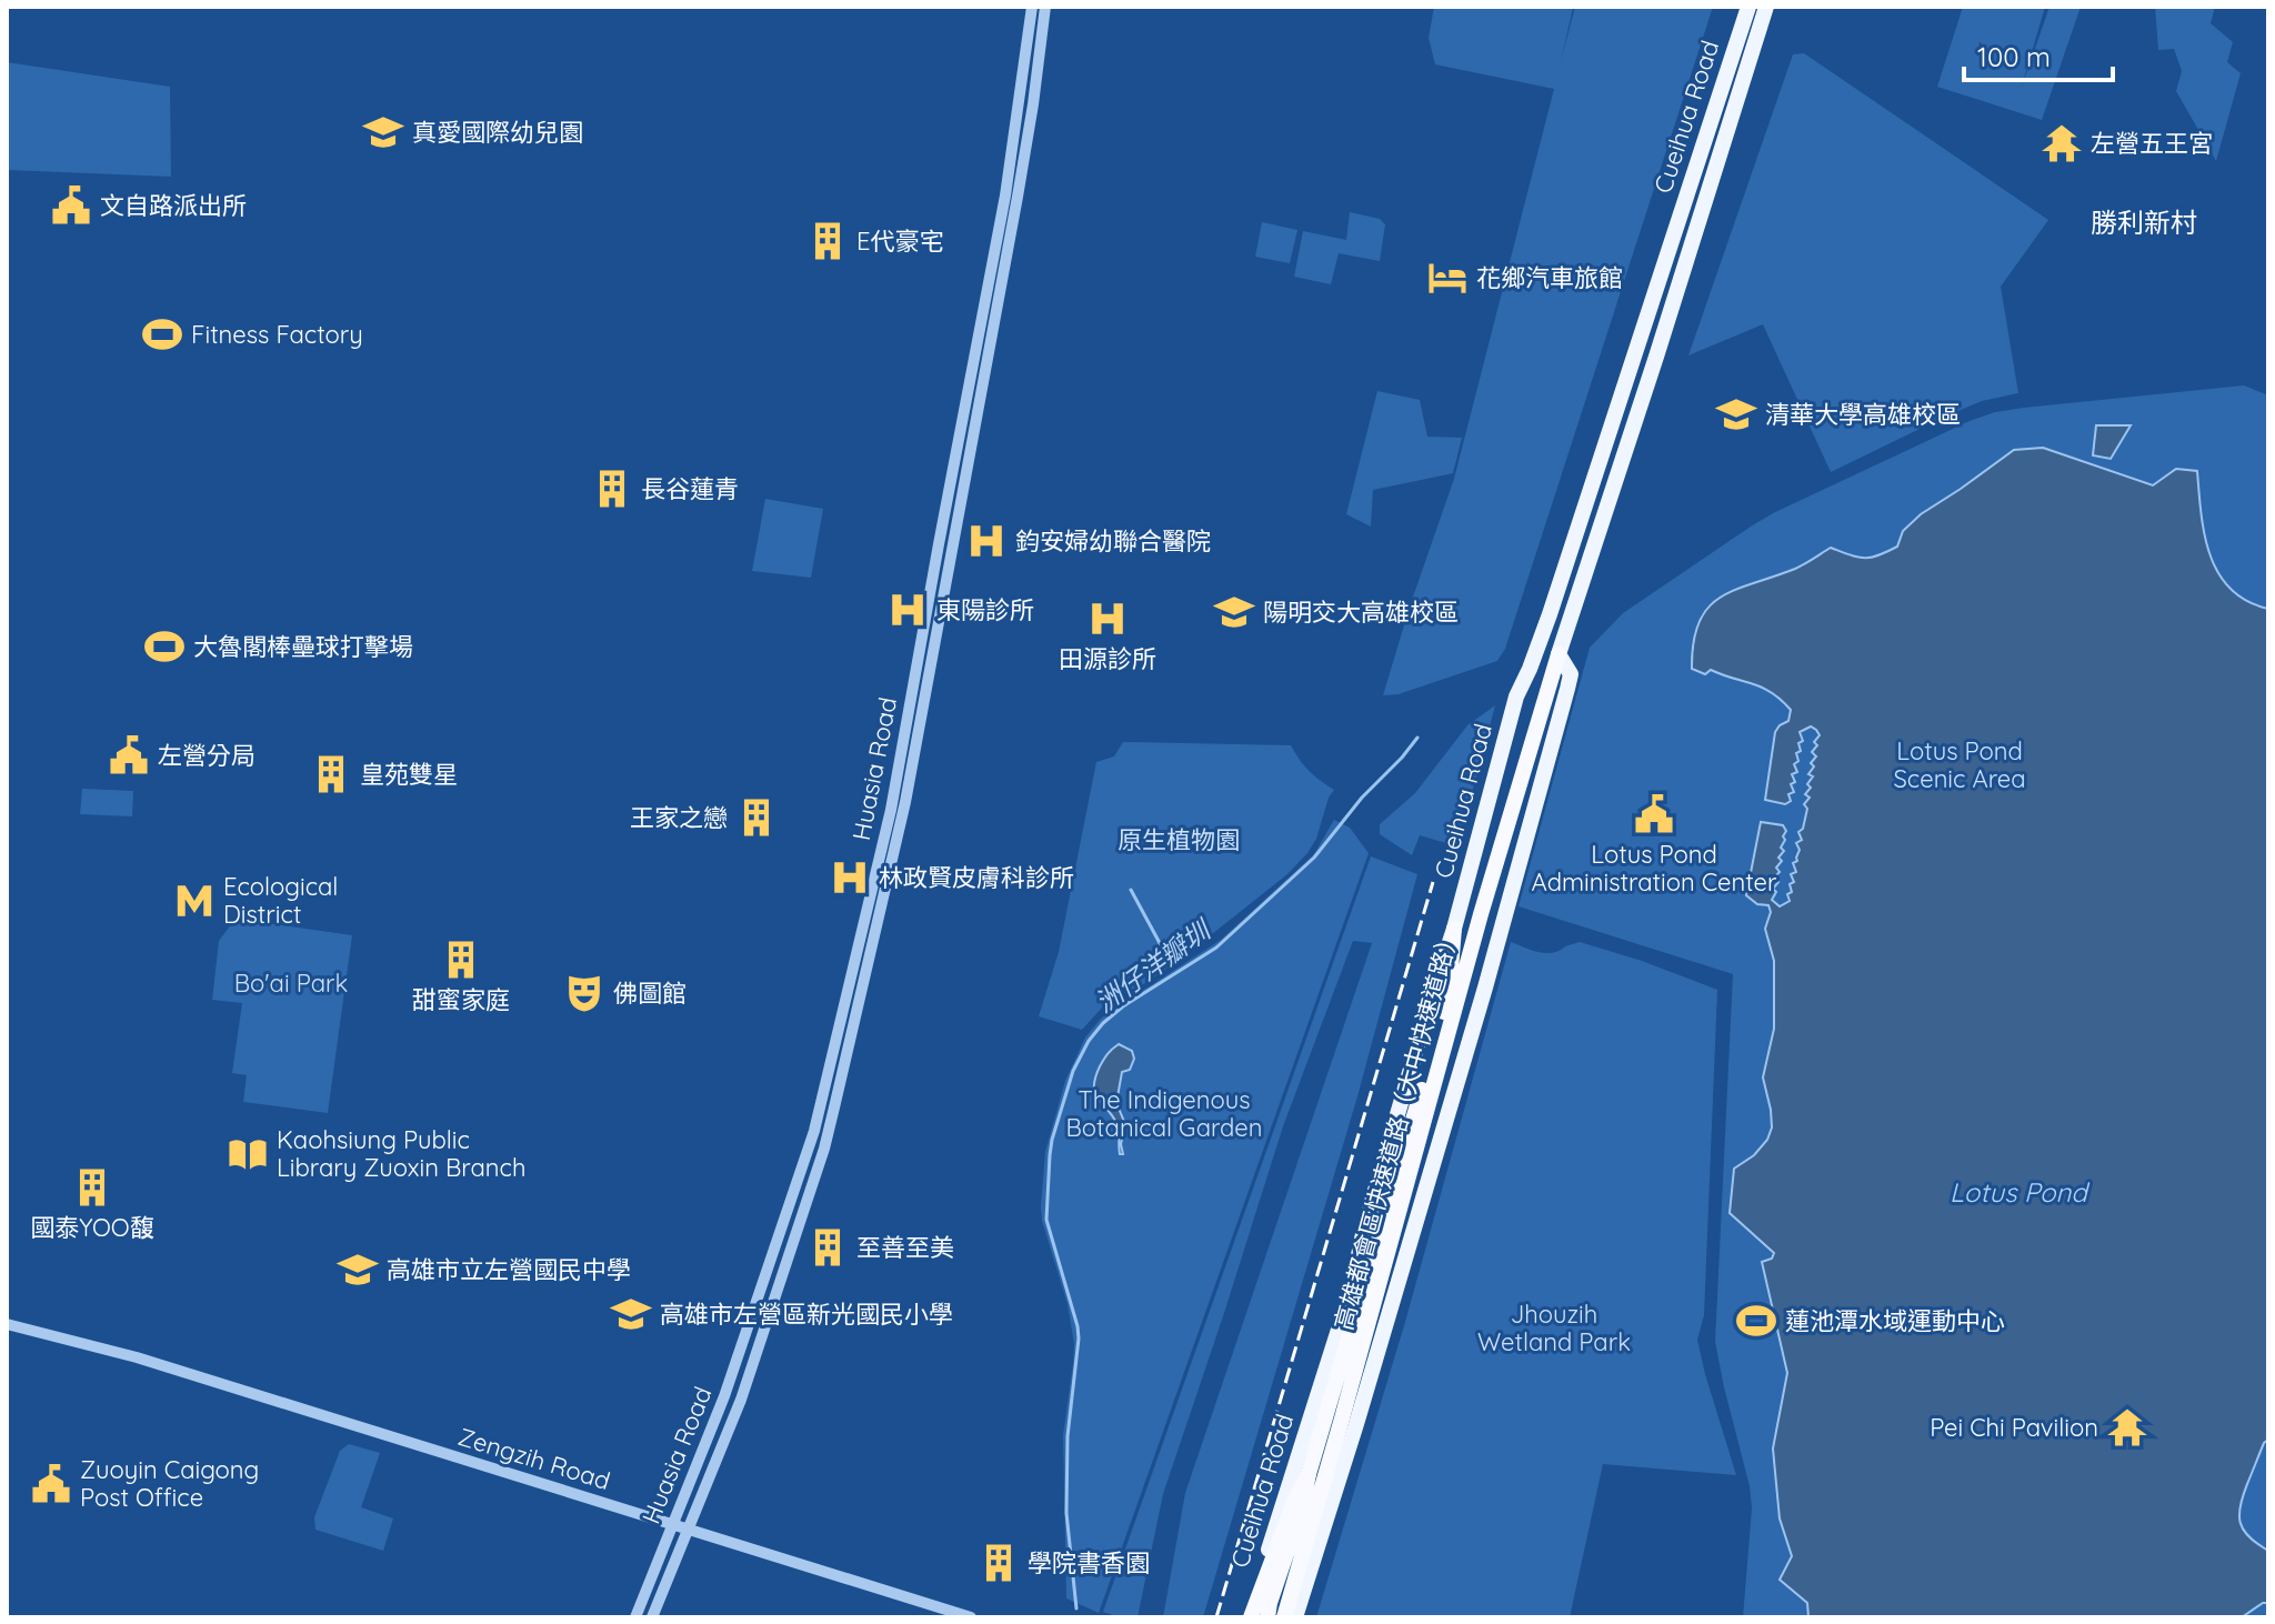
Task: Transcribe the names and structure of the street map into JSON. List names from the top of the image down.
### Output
{
  "streets": {
    "highway": ["高雄都會區快速道路（大中快速道路）"],
    "main road": ["Cueihua Road"],
    "street": ["Huasia Road", "Zengzih Road"]
  },
  "crossings": [
    ["Cueihua Road", "高雄都會區快速道路（大中快速道路）"],
    ["Huasia Road", "Zengzih Road"]
  ],
  "districts": ["勝利新村"],
  "water": ["洲仔洋瓣圳", "Lotus Pond"],
  "parks": [
    "Lotus Pond Scenic Area",
    "原生植物園",
    "Bo'ai Park",
    "The Indigenous Botanical Garden",
    "Jhouzih Wetland Park"
  ],
  "places": {
    "school or university": [
      "真愛國際幼兒園",
      "清華大學高雄校區",
      "陽明交大高雄校區",
      "高雄市立左營國民中學",
      "高雄市左營區新光國民小學"
    ],
    "temple": ["左營五王宮", "Pei Chi Pavilion"],
    "public building": [
      "文自路派出所",
      "左營分局",
      "Lotus Pond Administration Center",
      "Zuoyin Caigong Post Office"
    ],
    "building": [
      "E代豪宅",
      "長谷蓮青",
      "皇苑雙星",
      "王家之戀",
      "甜蜜家庭",
      "國泰YOO馥",
      "至善至美",
      "學院書香園"
    ],
    "hotel": ["花鄉汽車旅館"],
    "sports": ["Fitness Factory", "大魯閣棒壘球打擊場", "蓮池潭水域運動中心"],
    "hospital": [
      "鈞安婦幼聯合醫院",
      "東陽診所",
      "田源診所",
      "林政賢皮膚科診所"
    ],
    "metro station": ["Ecological District"],
    "theatre": ["佛圖館"],
    "library": ["Kaohsiung Public Library Zuoxin Branch"]
  },
  "scale_bar": "100 m"
}
